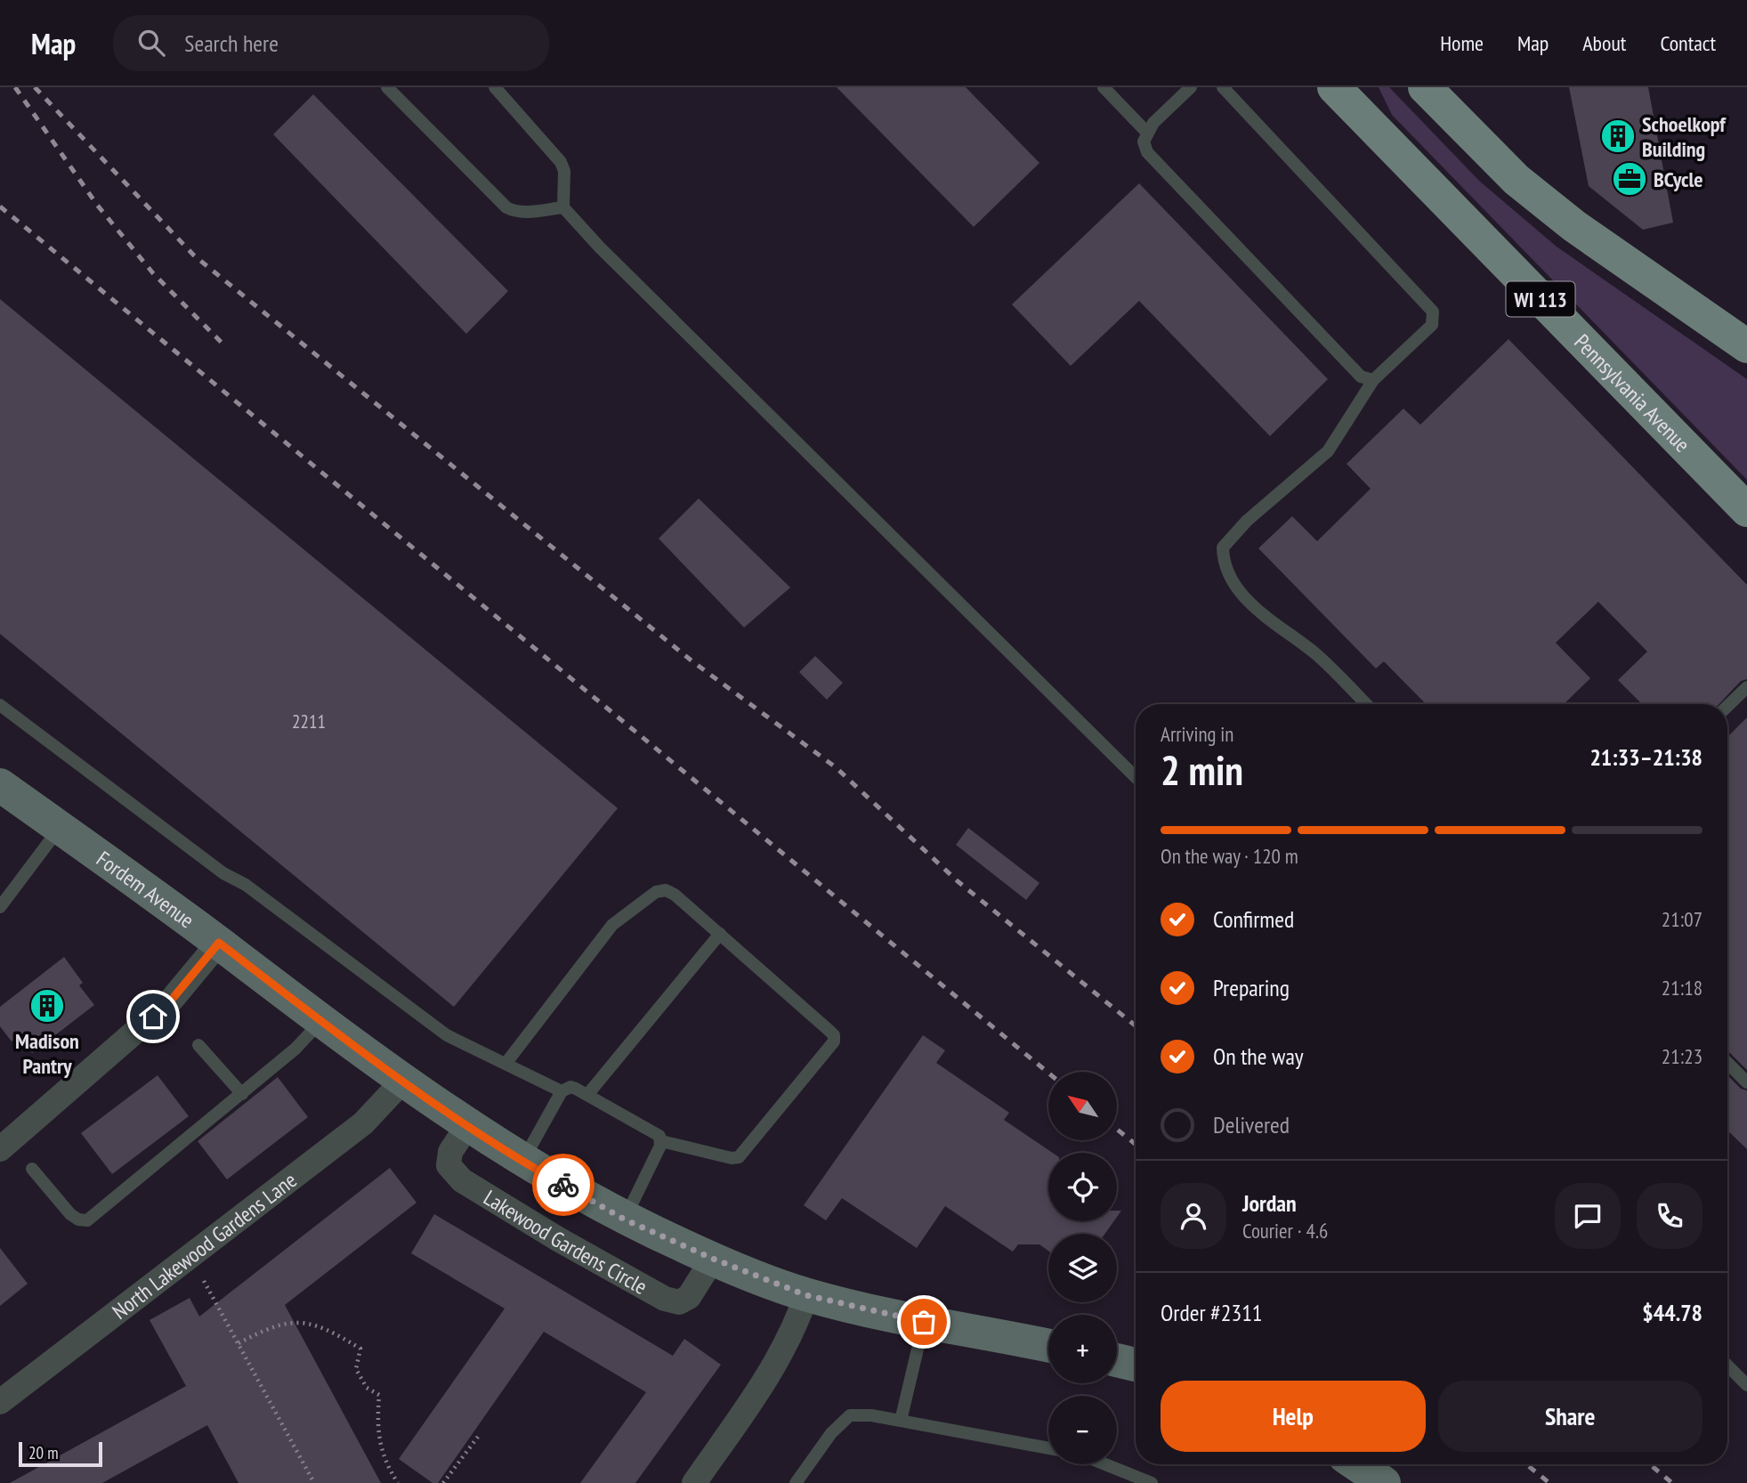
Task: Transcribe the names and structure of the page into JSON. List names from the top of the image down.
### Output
{
  "streets": {
    "main road": ["WI 113", "Pennsylvania Avenue"],
    "street": ["Fordem Avenue", "Lakewood Gardens Circle", "North Lakewood Gardens Lane"]
  },
  "crossings": [
    ["Fordem Avenue", "Lakewood Gardens Circle"],
    ["Fordem Avenue", "North Lakewood Gardens Lane"]
  ],
  "places": {
    "building": ["Schoelkopf Building", "Madison Pantry"],
    "office": ["BCycle"]
  },
  "house_numbers": ["2211"],
  "scale_bar": "20 m",
  "north": "top left",
  "page": {
    "header": "Map",
    "search": "Search here",
    "nav": [
      "Home",
      "Map",
      "About",
      "Contact"
    ],
    "heading": ["2 min", "Arriving in", "21:33–21:38"],
    "panel": [
      "Jordan",
      "Courier · 4.6",
      "Order #2311",
      "$44.78"
    ],
    "bar": "On the way · 120 m",
    "list": [
      ["Confirmed", "21:07"],
      ["Preparing", "21:18"],
      ["On the way", "21:23"],
      "Delivered"
    ],
    "map_buttons": ["+", "−"],
    "buttons": ["Help", "Share"],
    "scale": "20 m"
  }
}
